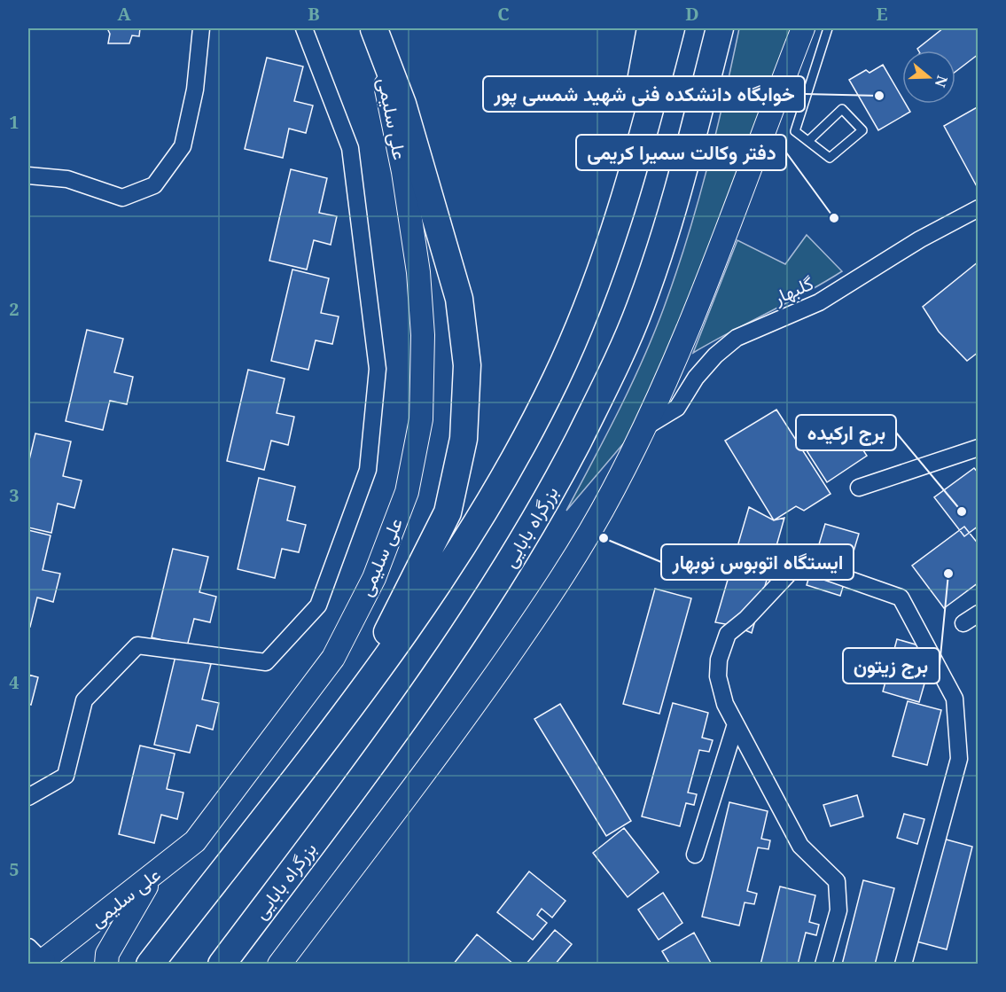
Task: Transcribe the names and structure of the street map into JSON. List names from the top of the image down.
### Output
{
  "streets": {
    "highway": ["بزرگراه بابایی"],
    "main road": ["علی سلیمی"],
    "street": ["گلبهار"]
  },
  "places": [
    "خوابگاه دانشکده فنی شهید شمسی پور",
    "دفتر وکالت سمیرا کریمی",
    "برج ارکیده",
    "ایستگاه اتوبوس نوبهار",
    "برج زیتون"
  ],
  "north": "right",
  "grid": {
    "columns": [
      "A",
      "B",
      "C",
      "D",
      "E"
    ],
    "rows": [
      "1",
      "2",
      "3",
      "4",
      "5"
    ]
  }
}
